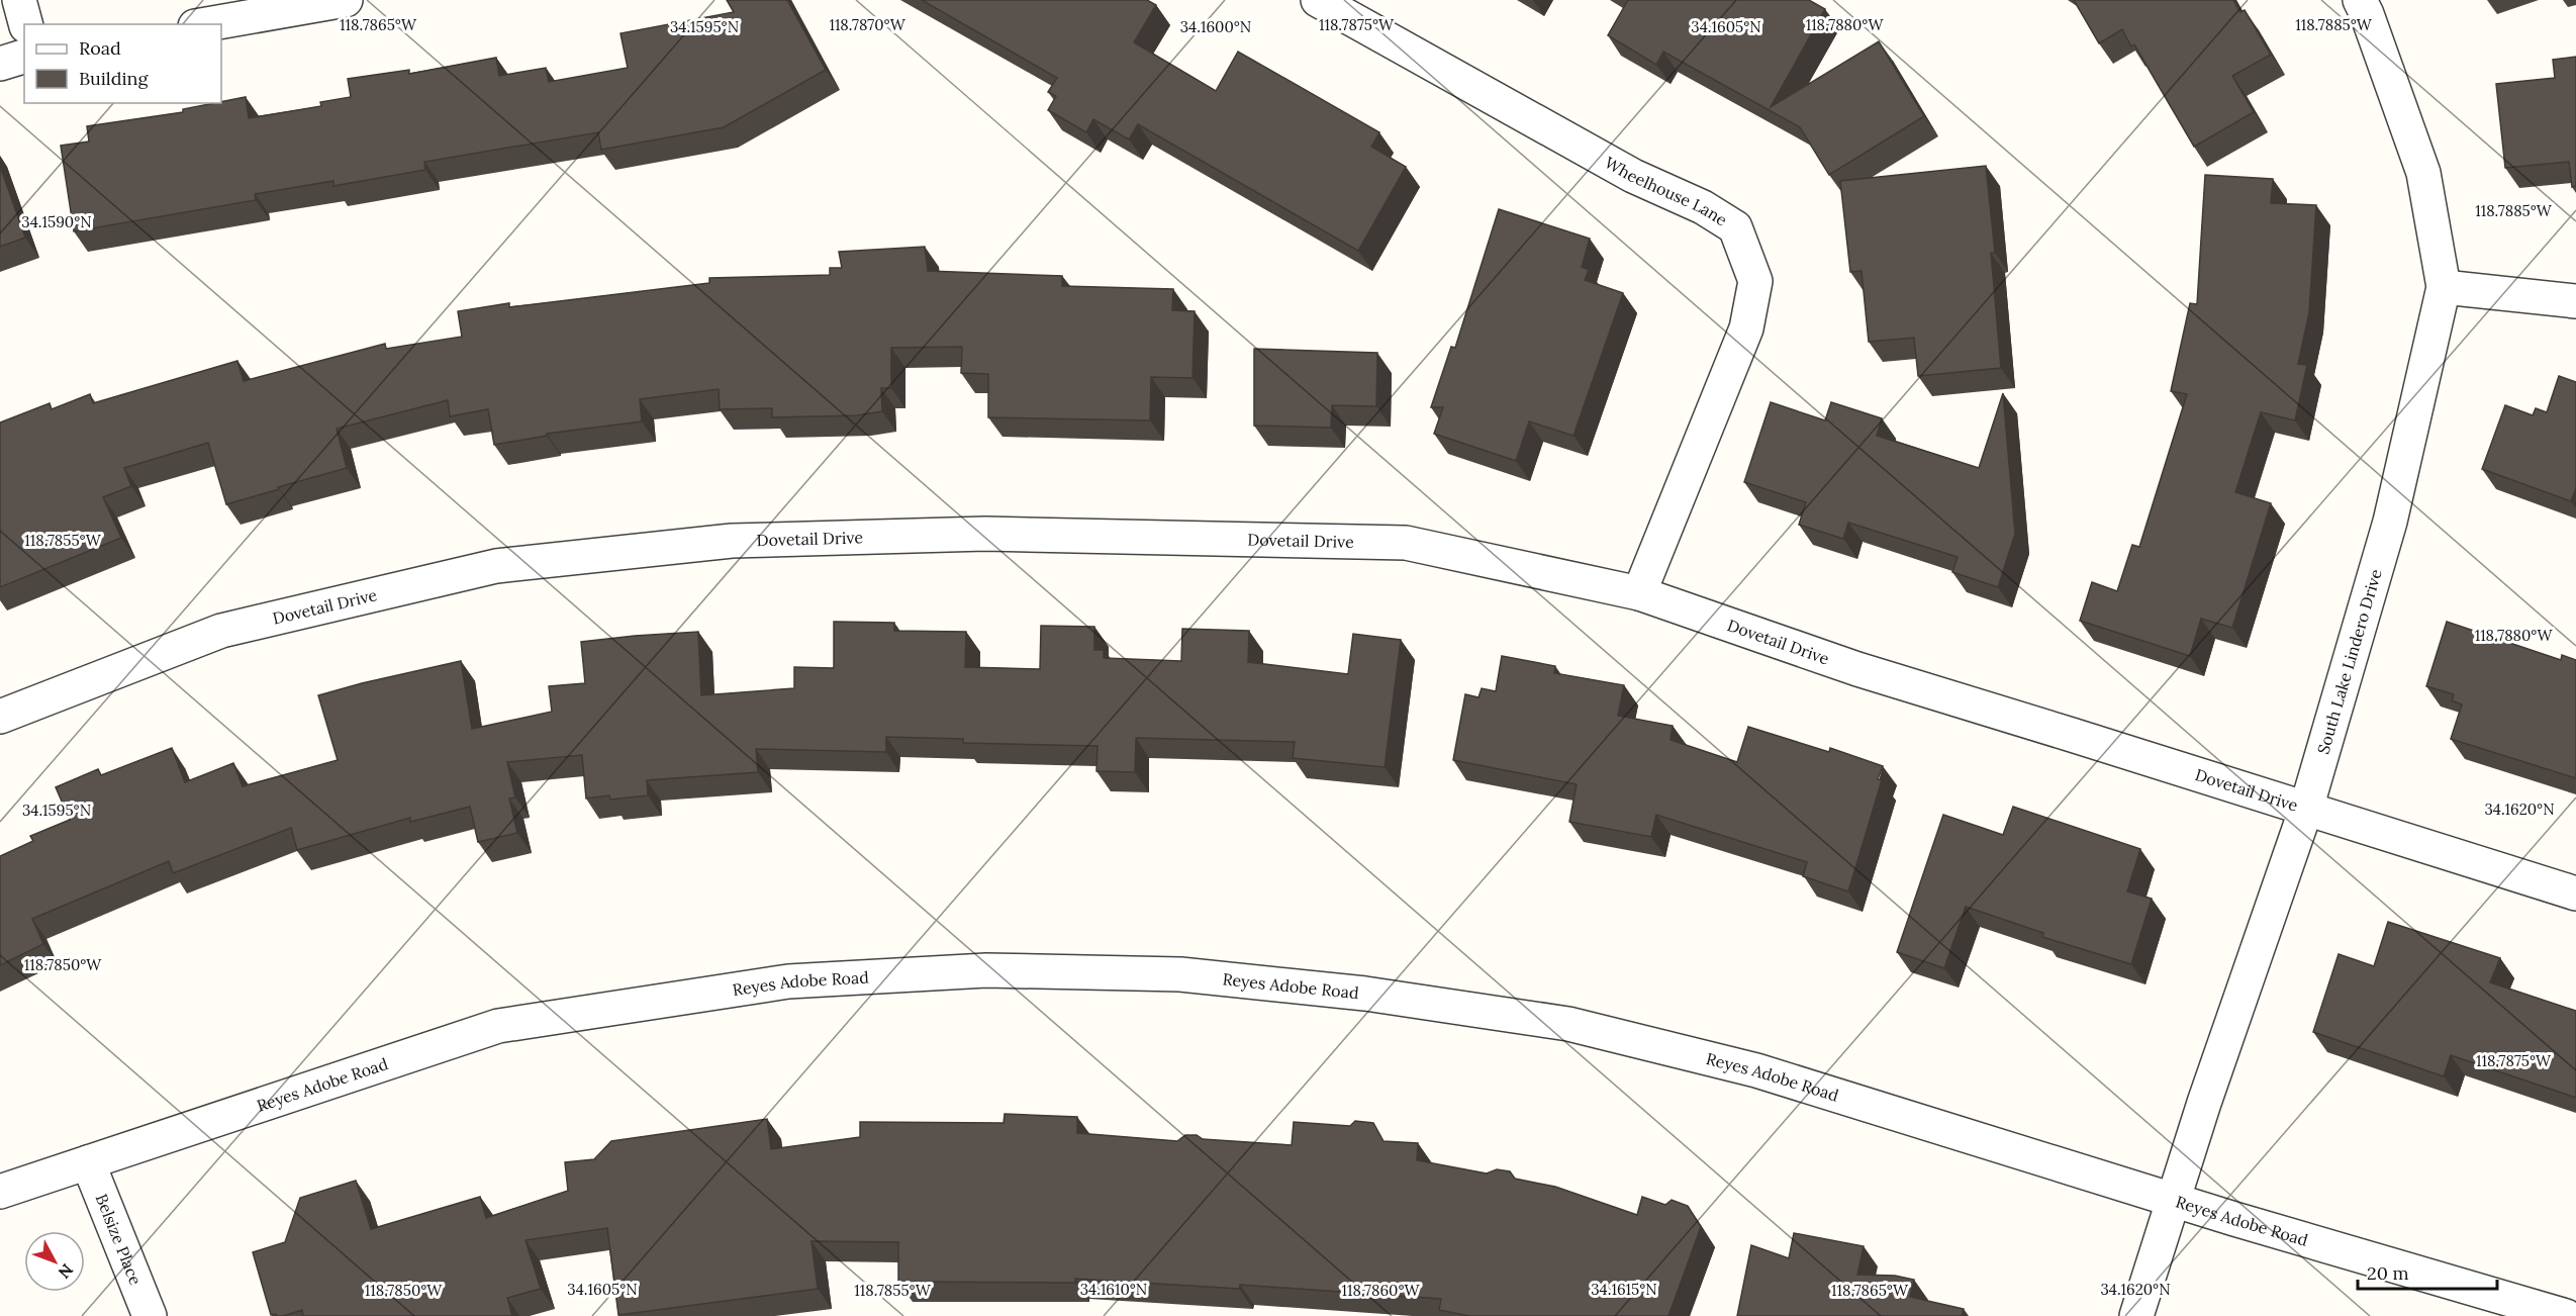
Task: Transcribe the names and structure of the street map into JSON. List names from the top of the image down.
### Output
{
  "streets": {
    "street": [
      "Wheelhouse Lane",
      "Dovetail Drive",
      "South Lake Lindero Drive",
      "Reyes Adobe Road",
      "Belsize Place"
    ]
  },
  "crossings": [
    ["Wheelhouse Lane", "Dovetail Drive"],
    ["Dovetail Drive", "South Lake Lindero Drive"],
    ["South Lake Lindero Drive", "Reyes Adobe Road"],
    ["Reyes Adobe Road", "Belsize Place"]
  ],
  "legend": ["Road", "Building"],
  "scale_bar": "20 m",
  "north": "bottom right",
  "coordinates": [
    "118.7865°W",
    "118.7870°W",
    "118.7875°W",
    "118.7880°W",
    "118.7885°W",
    "34.1595°N",
    "34.1600°N",
    "34.1605°N",
    "34.1590°N",
    "118.7855°W",
    "34.1620°N",
    "118.7850°W",
    "34.1610°N",
    "34.1615°N",
    "118.7860°W"
  ]
}
